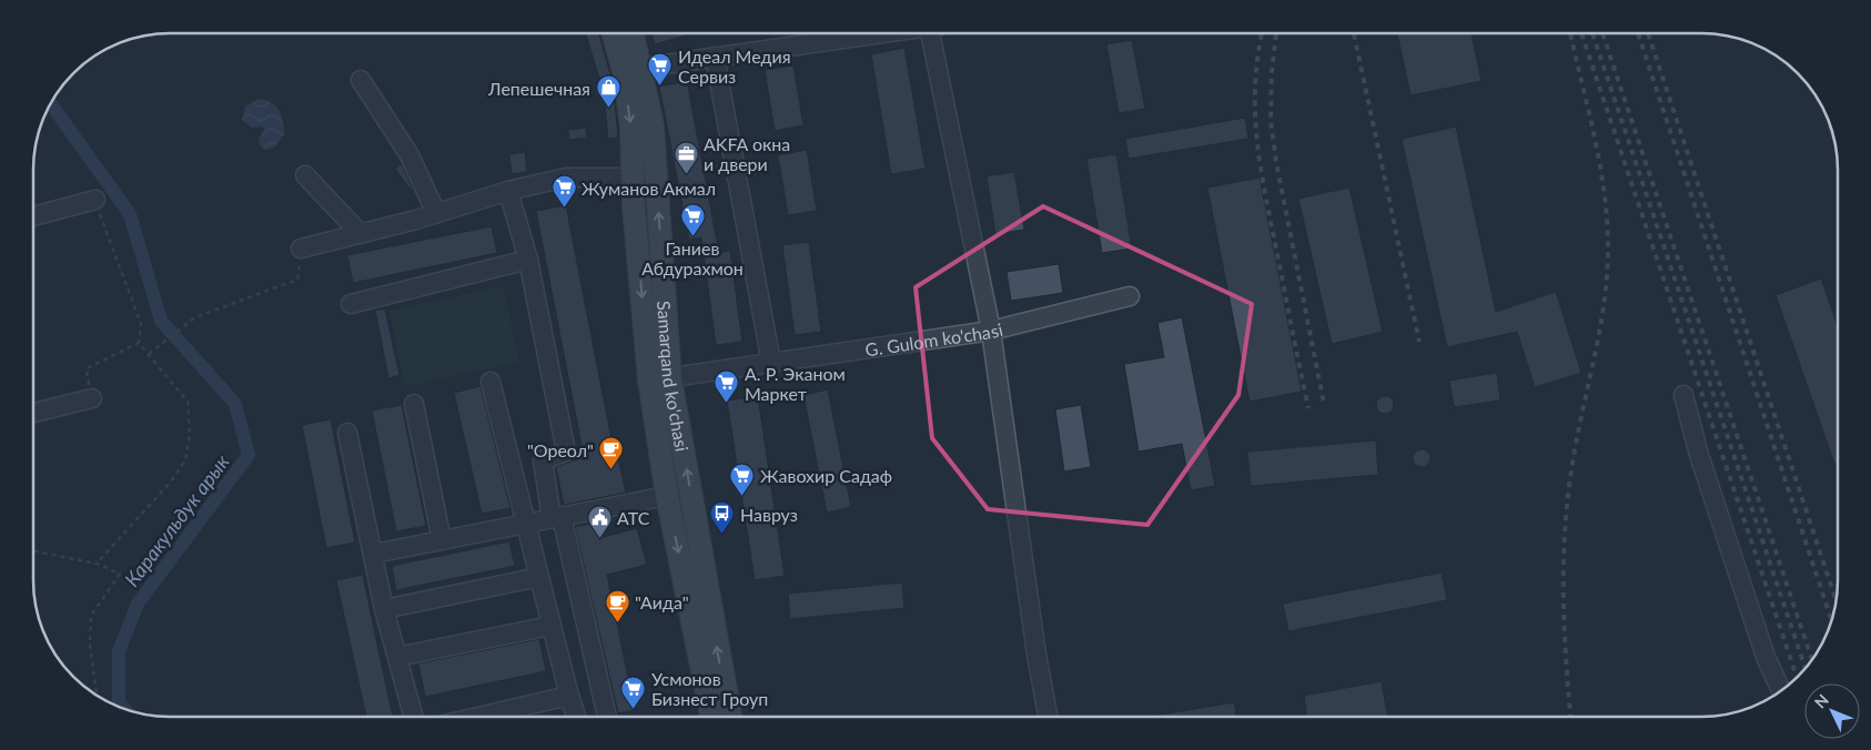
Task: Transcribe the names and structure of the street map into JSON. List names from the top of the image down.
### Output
{
  "streets": {
    "main road": ["Samarqand ko'chasi"],
    "street": ["G. Gulom ko'chasi"]
  },
  "crossings": [
    ["G. Gulom ko'chasi", "Samarqand ko'chasi"]
  ],
  "water": ["Каракульдук арык"],
  "places": {
    "supermarket": [
      "Идеал Медия Сервиз",
      "Жуманов Акмал",
      "Ганиев Абдурахмон",
      "А. Р. Эканом Маркет",
      "Жавохир Садаф",
      "Усмонов Бизнест Гроуп"
    ],
    "shop": ["Лепешечная"],
    "office": ["AKFA окна и двери"],
    "cafe": ["\"Ореол\"", "\"Аида\""],
    "bus stop": ["Навруз"],
    "public building": ["АТС"]
  },
  "north": "top left"
}
